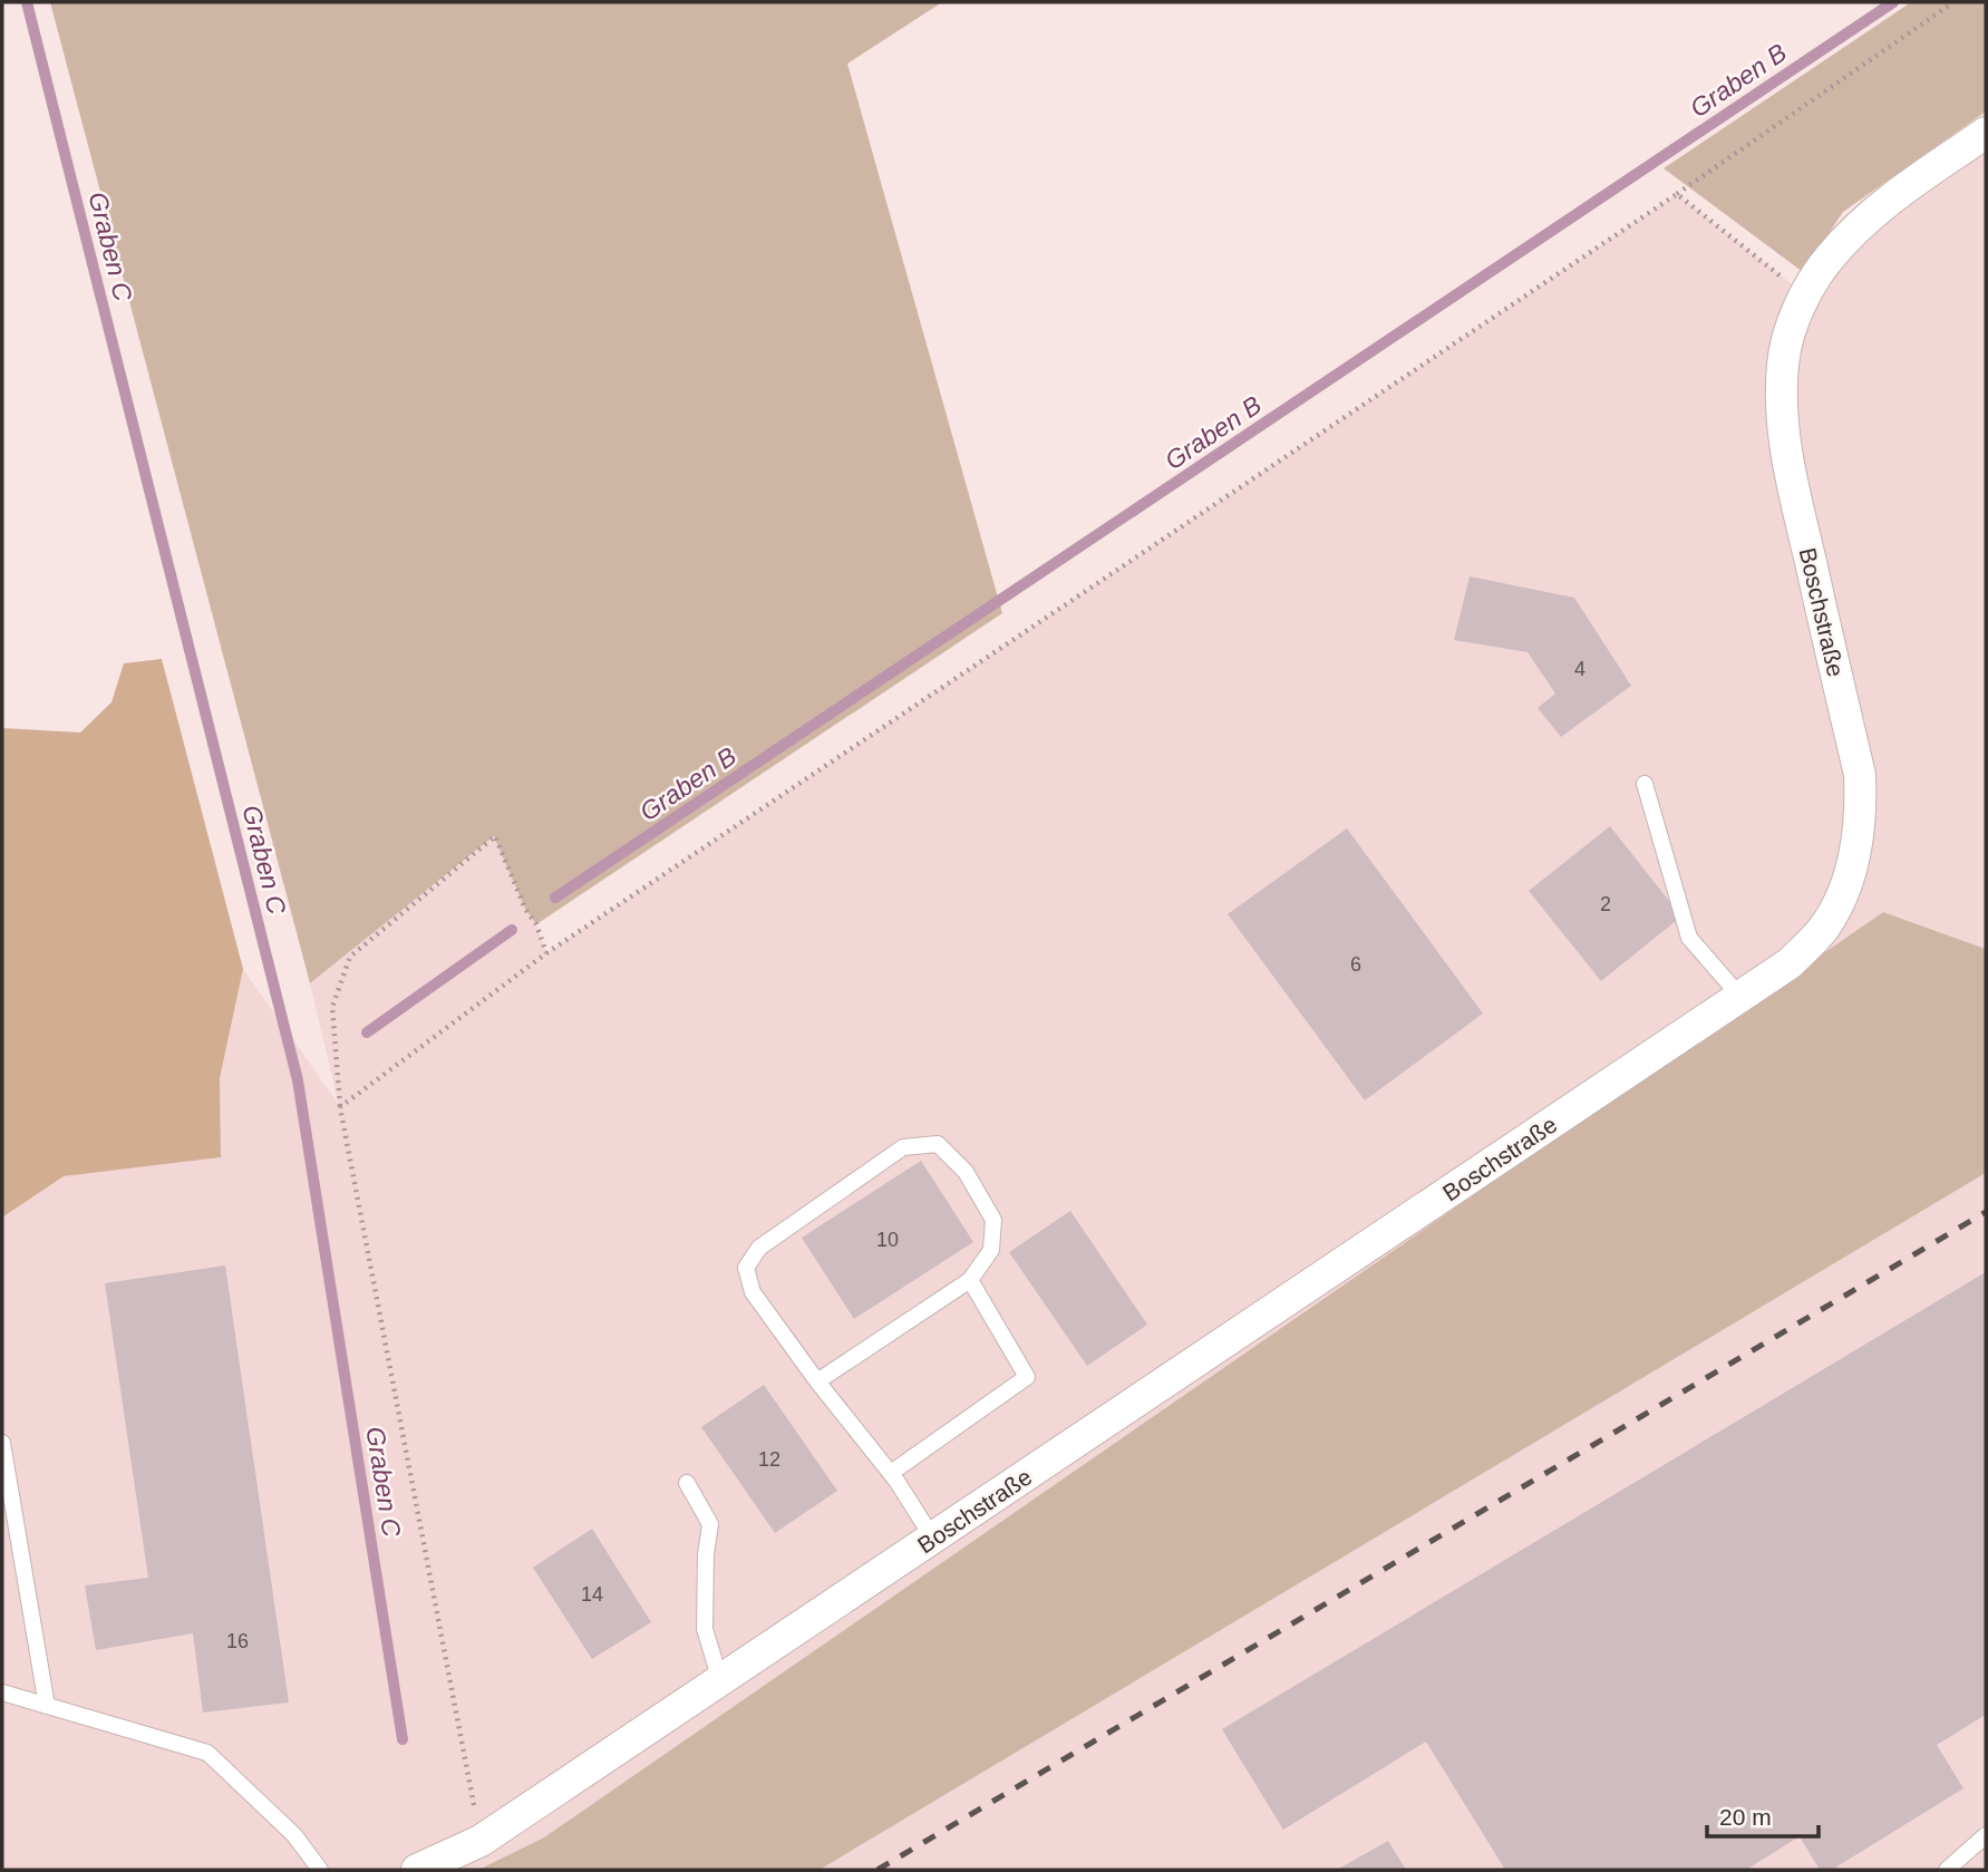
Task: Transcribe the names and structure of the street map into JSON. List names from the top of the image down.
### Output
{
  "streets": {
    "street": ["Boschstraße"]
  },
  "water": ["Graben B", "Graben C"],
  "house_numbers": [
    "4",
    "2",
    "6",
    "10",
    "12",
    "14",
    "16"
  ],
  "scale_bar": "20 m"
}
